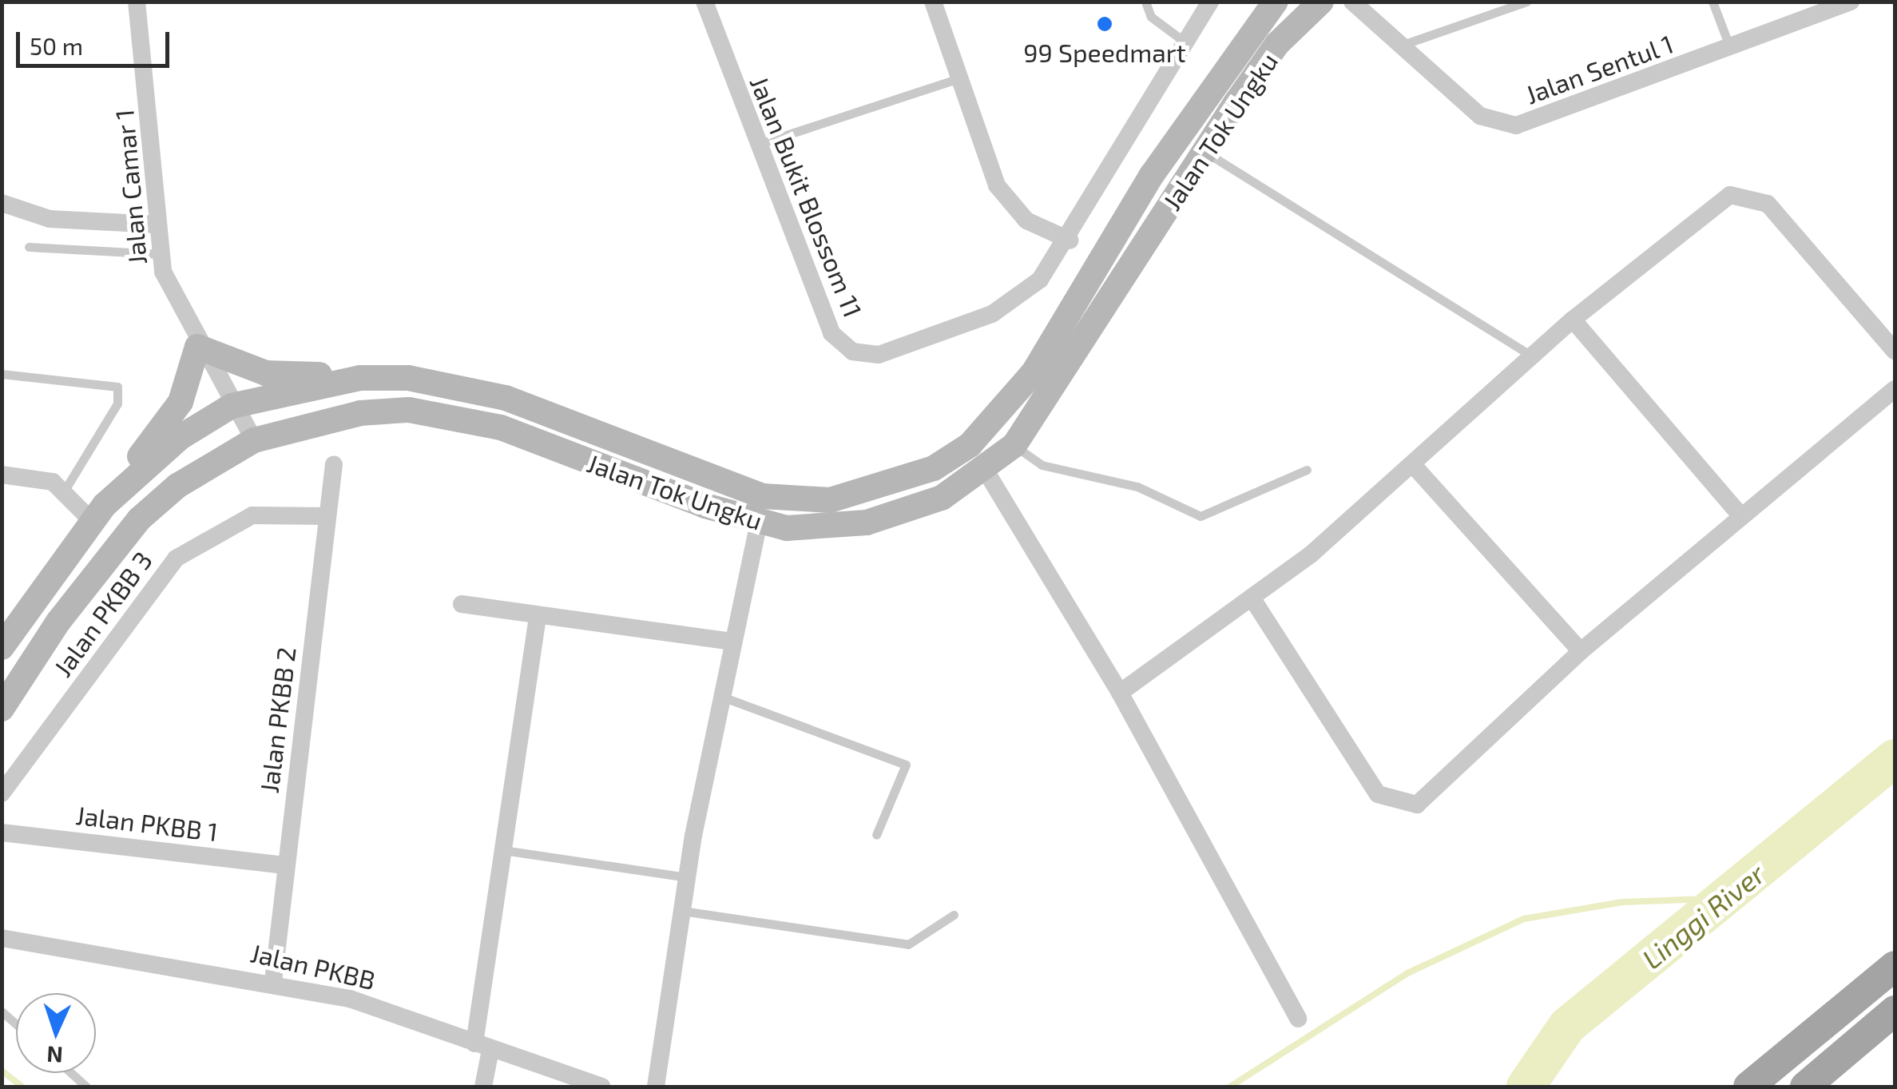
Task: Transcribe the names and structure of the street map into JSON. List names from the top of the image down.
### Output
{
  "streets": {
    "main road": ["Jalan Tok Ungku"],
    "street": [
      "Jalan Sentul 1",
      "Jalan Camar 1",
      "Jalan Bukit Blossom 11",
      "Jalan PKBB 3",
      "Jalan PKBB 2",
      "Jalan PKBB 1",
      "Jalan PKBB"
    ]
  },
  "crossings": [
    ["Jalan Tok Ungku", "Jalan Camar 1"],
    ["Jalan PKBB 3", "Jalan PKBB 2"],
    ["Jalan PKBB 2", "Jalan PKBB 1"],
    ["Jalan PKBB 2", "Jalan PKBB"]
  ],
  "water": ["Linggi River"],
  "places": ["99 Speedmart"],
  "scale_bar": "50 m",
  "north": "bottom"
}
